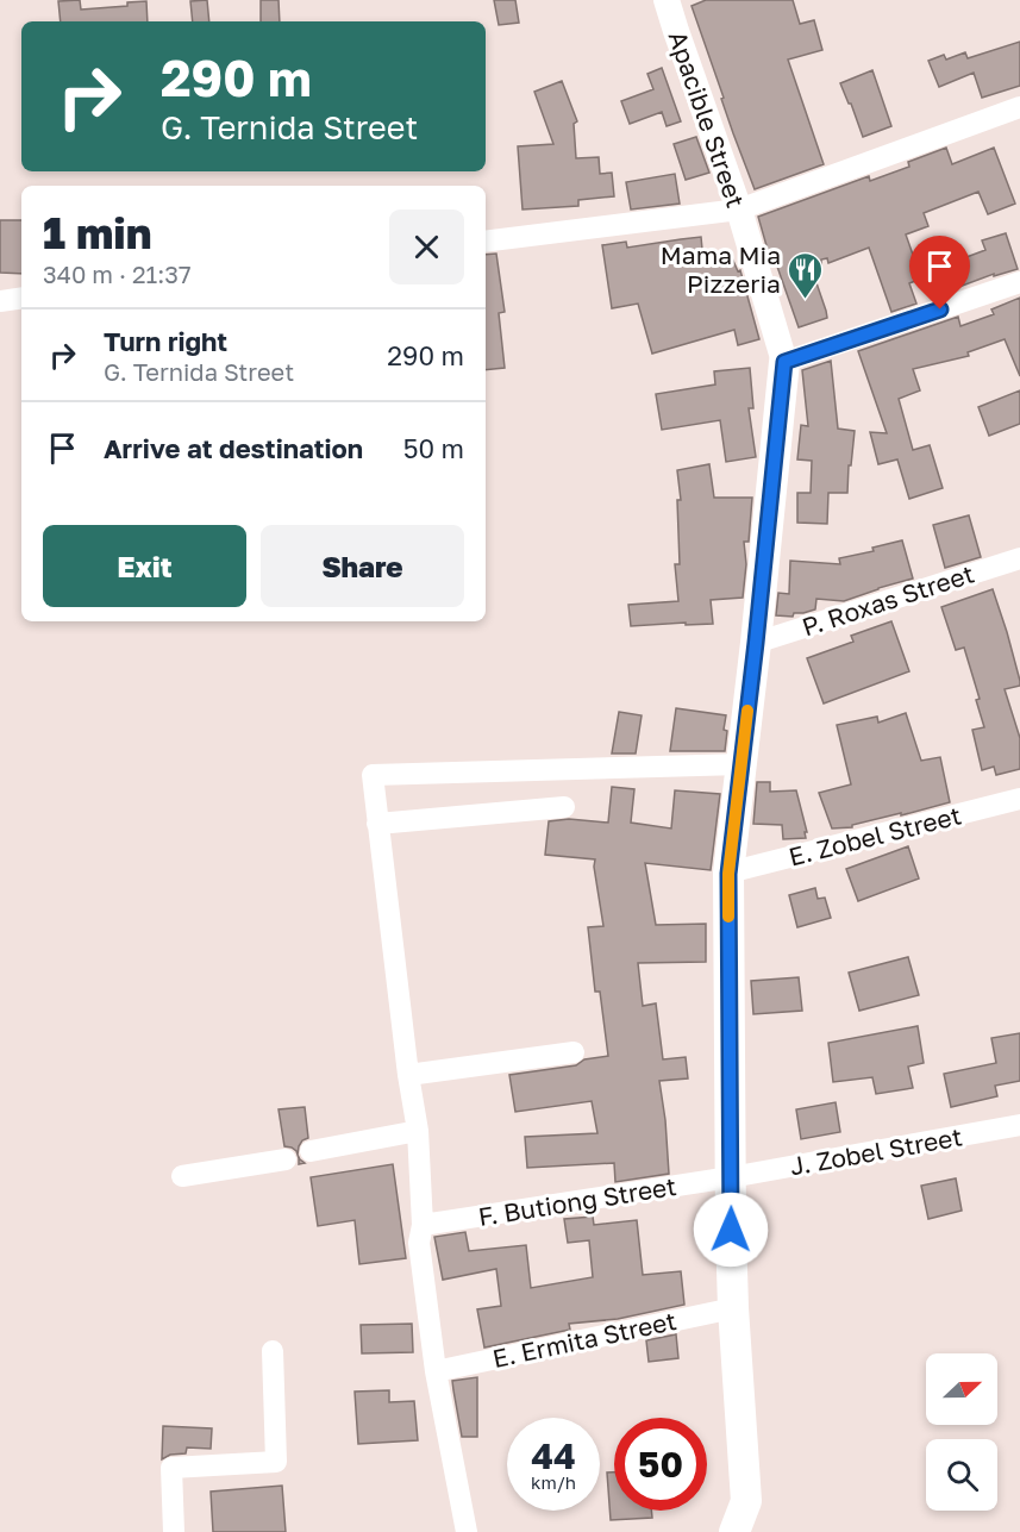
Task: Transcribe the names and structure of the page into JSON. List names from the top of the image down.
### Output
{
  "streets": {
    "street": [
      "Apacible Street",
      "P. Roxas Street",
      "E. Zobel Street",
      "J. Zobel Street",
      "F. Butiong Street",
      "E. Ermita Street"
    ]
  },
  "crossings": [
    ["J. Zobel Street", "F. Butiong Street"]
  ],
  "places": {
    "restaurant": ["Mama Mia Pizzeria"]
  },
  "north": "right",
  "page": {
    "turn": ["290 m", "G. Ternida Street"],
    "heading": ["1 min", "340 m · 21:37"],
    "list": [
      {
        "name": "Turn right",
        "note": "G. Ternida Street",
        "value": "290 m"
      },
      {
        "name": "Arrive at destination",
        "value": "50 m"
      }
    ],
    "buttons": ["Exit", "Share"],
    "speed": "44 km/h",
    "limit": "50"
  }
}
